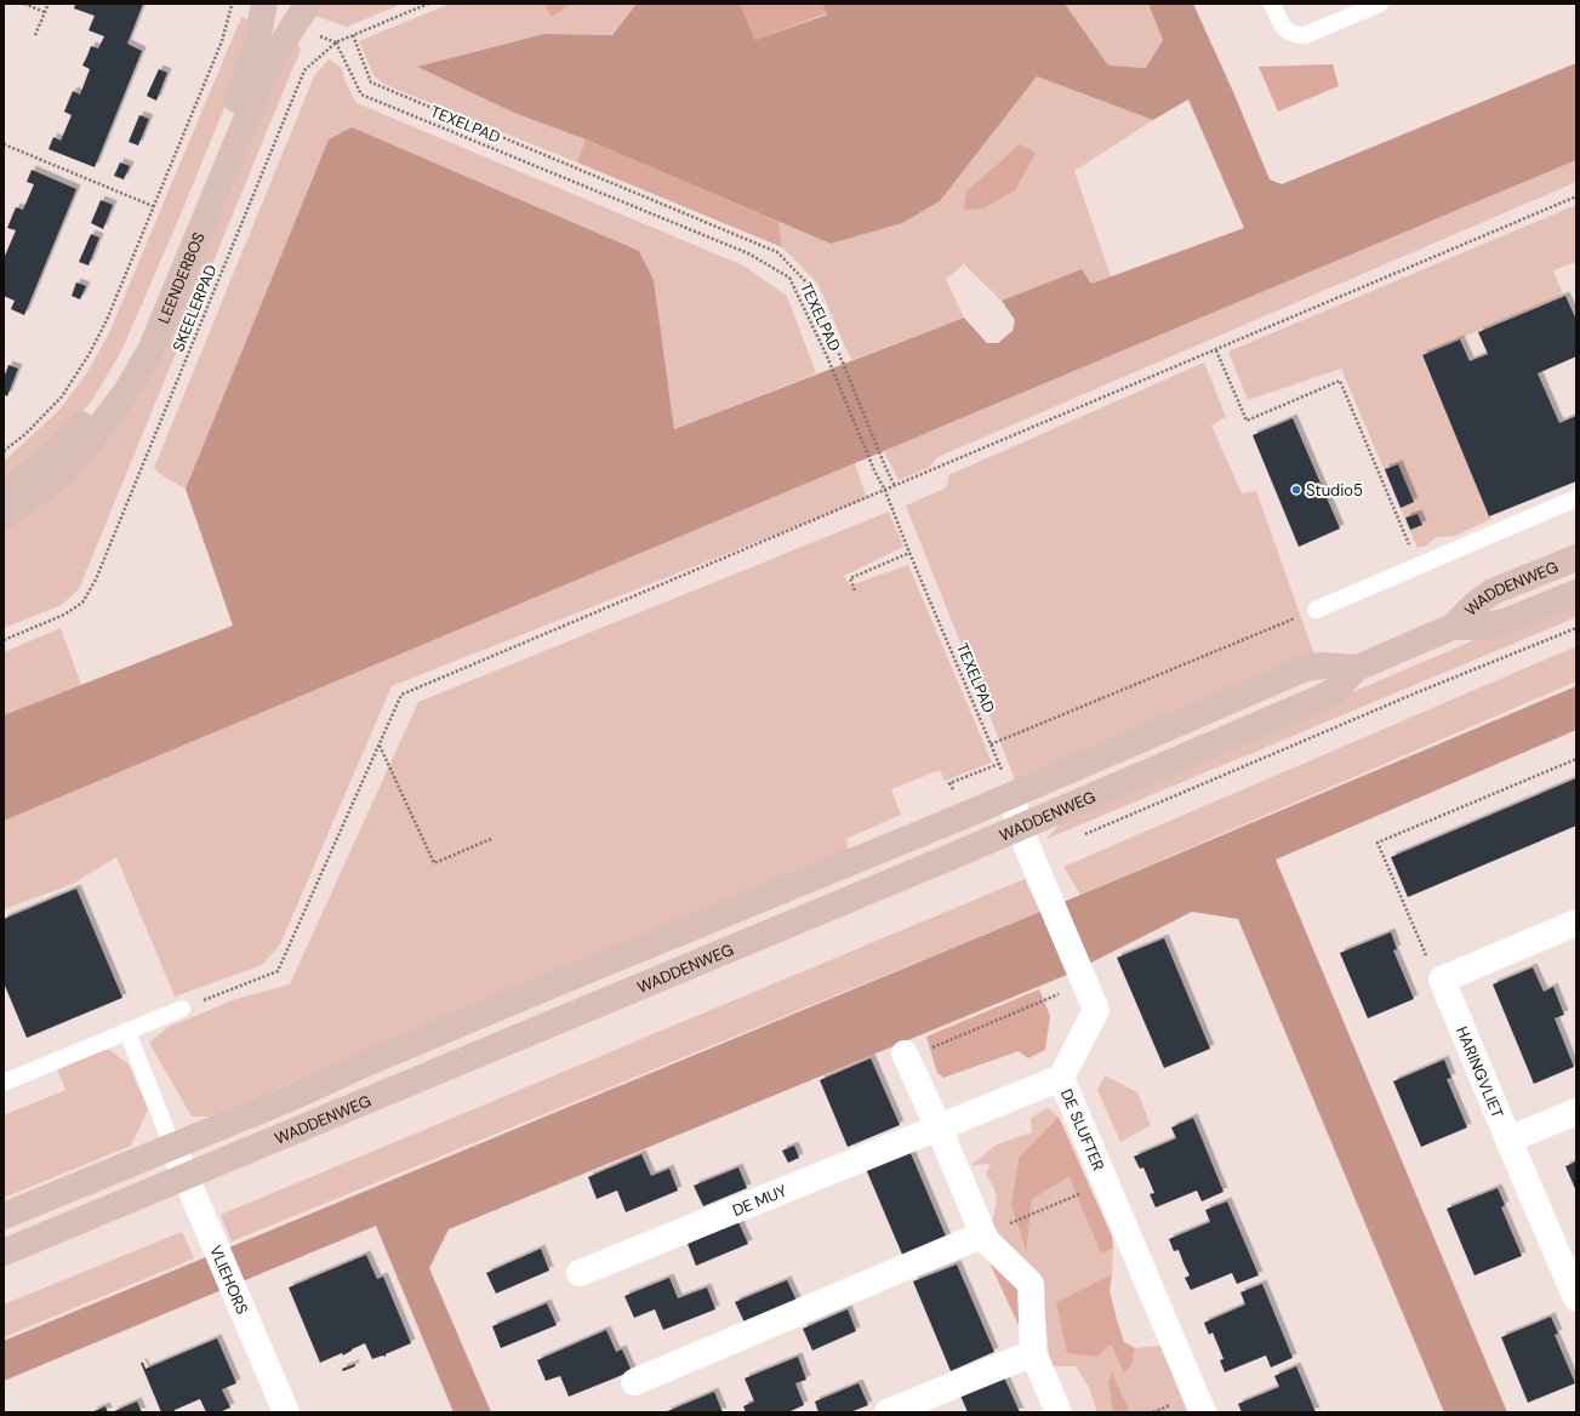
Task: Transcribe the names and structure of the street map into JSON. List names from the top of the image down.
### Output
{
  "streets": {
    "street": [
      "LEENDERBOS",
      "WADDENWEG",
      "HARINGVLIET",
      "DE SLUFTER",
      "DE MUY",
      "VLIEHORS"
    ],
    "path": ["TEXELPAD", "SKEELERPAD"]
  },
  "crossings": [
    ["TEXELPAD", "SKEELERPAD"],
    ["TEXELPAD", "WADDENWEG"],
    ["TEXELPAD", "DE SLUFTER"],
    ["WADDENWEG", "DE SLUFTER"],
    ["WADDENWEG", "VLIEHORS"],
    ["DE SLUFTER", "DE MUY"]
  ],
  "places": ["Studio5"]
}
